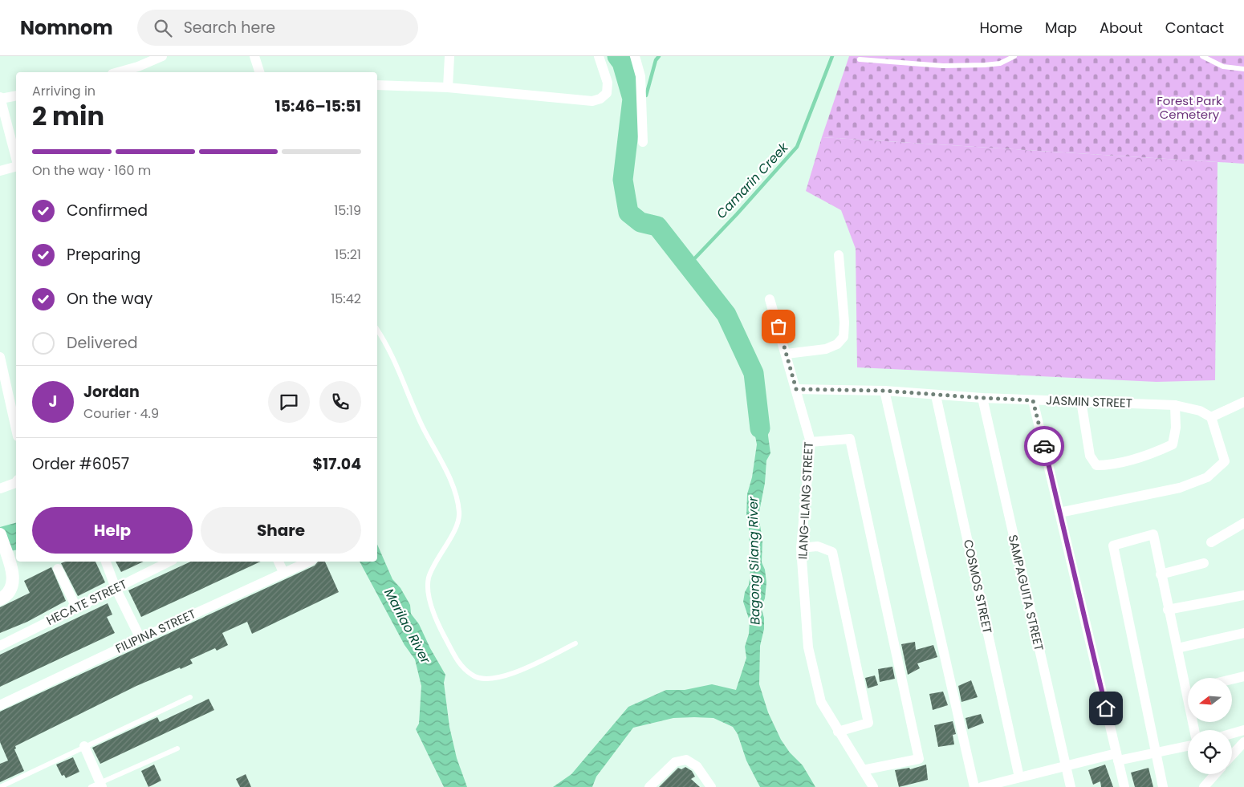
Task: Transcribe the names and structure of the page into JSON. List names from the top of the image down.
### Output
{
  "streets": {
    "street": [
      "JASMIN STREET",
      "ILANG-ILANG STREET",
      "COSMOS STREET",
      "SAMPAGUITA STREET",
      "HECATE STREET",
      "FILIPINA STREET"
    ]
  },
  "crossings": [
    ["JASMIN STREET", "ILANG-ILANG STREET"],
    ["JASMIN STREET", "COSMOS STREET"],
    ["JASMIN STREET", "SAMPAGUITA STREET"]
  ],
  "water": ["Camarin Creek", "Bagong Silang River", "Marilao River"],
  "parks": ["Forest Park Cemetery"],
  "north": "left",
  "page": {
    "header": "Nomnom",
    "search": "Search here",
    "nav": [
      "Home",
      "Map",
      "About",
      "Contact"
    ],
    "heading": ["2 min", "Arriving in", "15:46–15:51"],
    "panel": [
      "Jordan",
      "Courier · 4.9",
      "Order #6057",
      "$17.04"
    ],
    "bar": "On the way · 160 m",
    "list": [
      ["Confirmed", "15:19"],
      ["Preparing", "15:21"],
      ["On the way", "15:42"],
      "Delivered"
    ],
    "round": "J",
    "buttons": ["Help", "Share"]
  }
}
